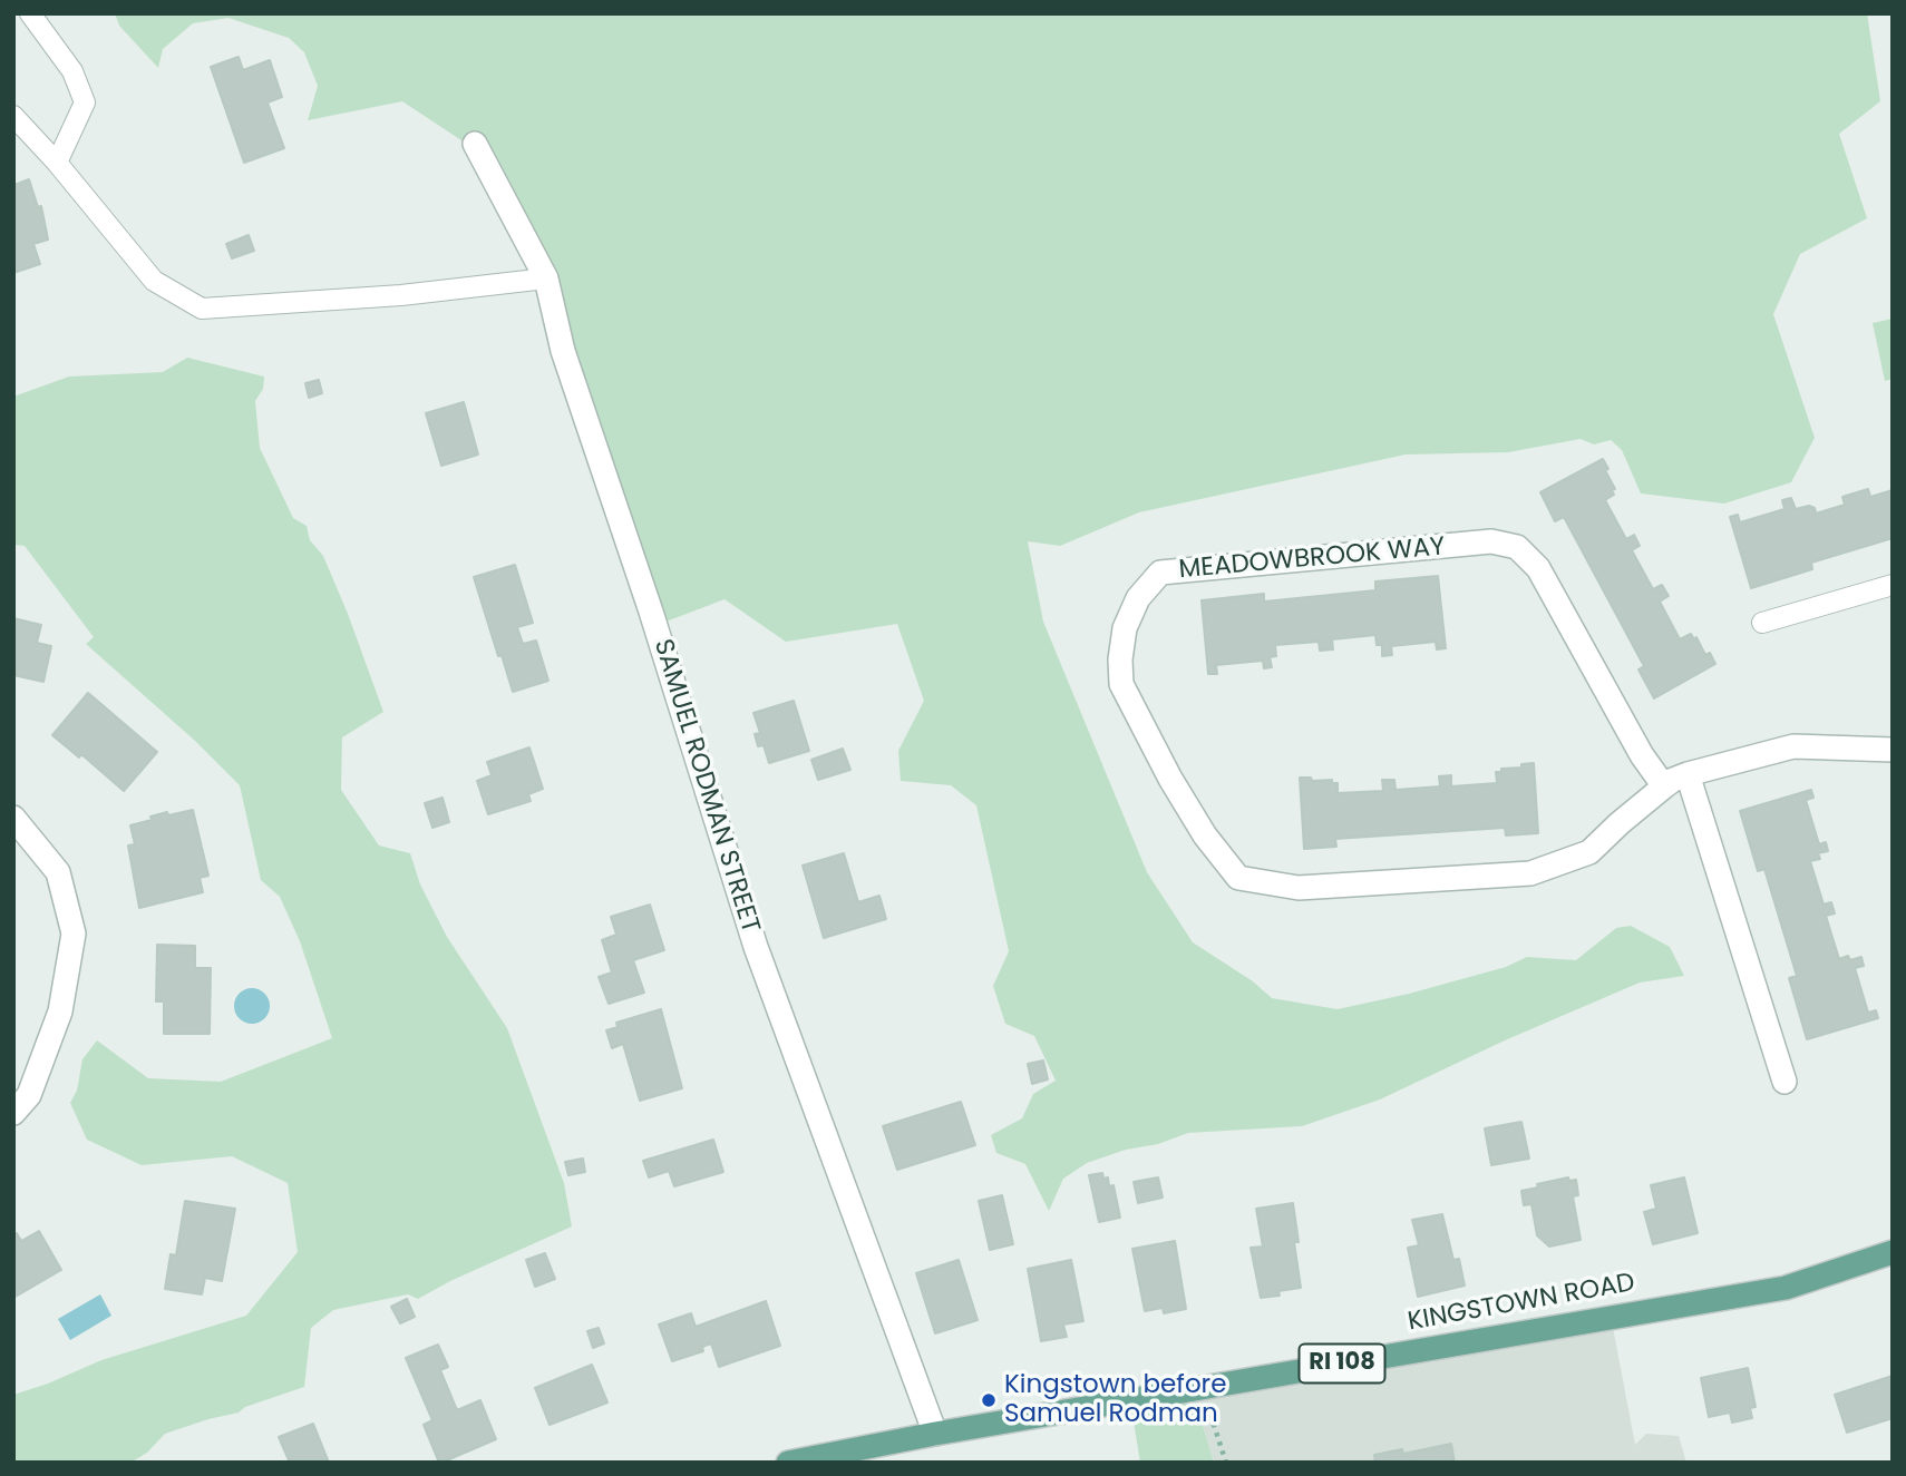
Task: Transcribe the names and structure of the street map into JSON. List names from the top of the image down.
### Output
{
  "streets": {
    "main road": ["KINGSTOWN ROAD", "RI 108"],
    "street": ["MEADOWBROOK WAY", "SAMUEL RODMAN STREET"]
  },
  "crossings": [
    ["SAMUEL RODMAN STREET", "KINGSTOWN ROAD"]
  ],
  "places": ["Kingstown before Samuel Rodman"]
}
